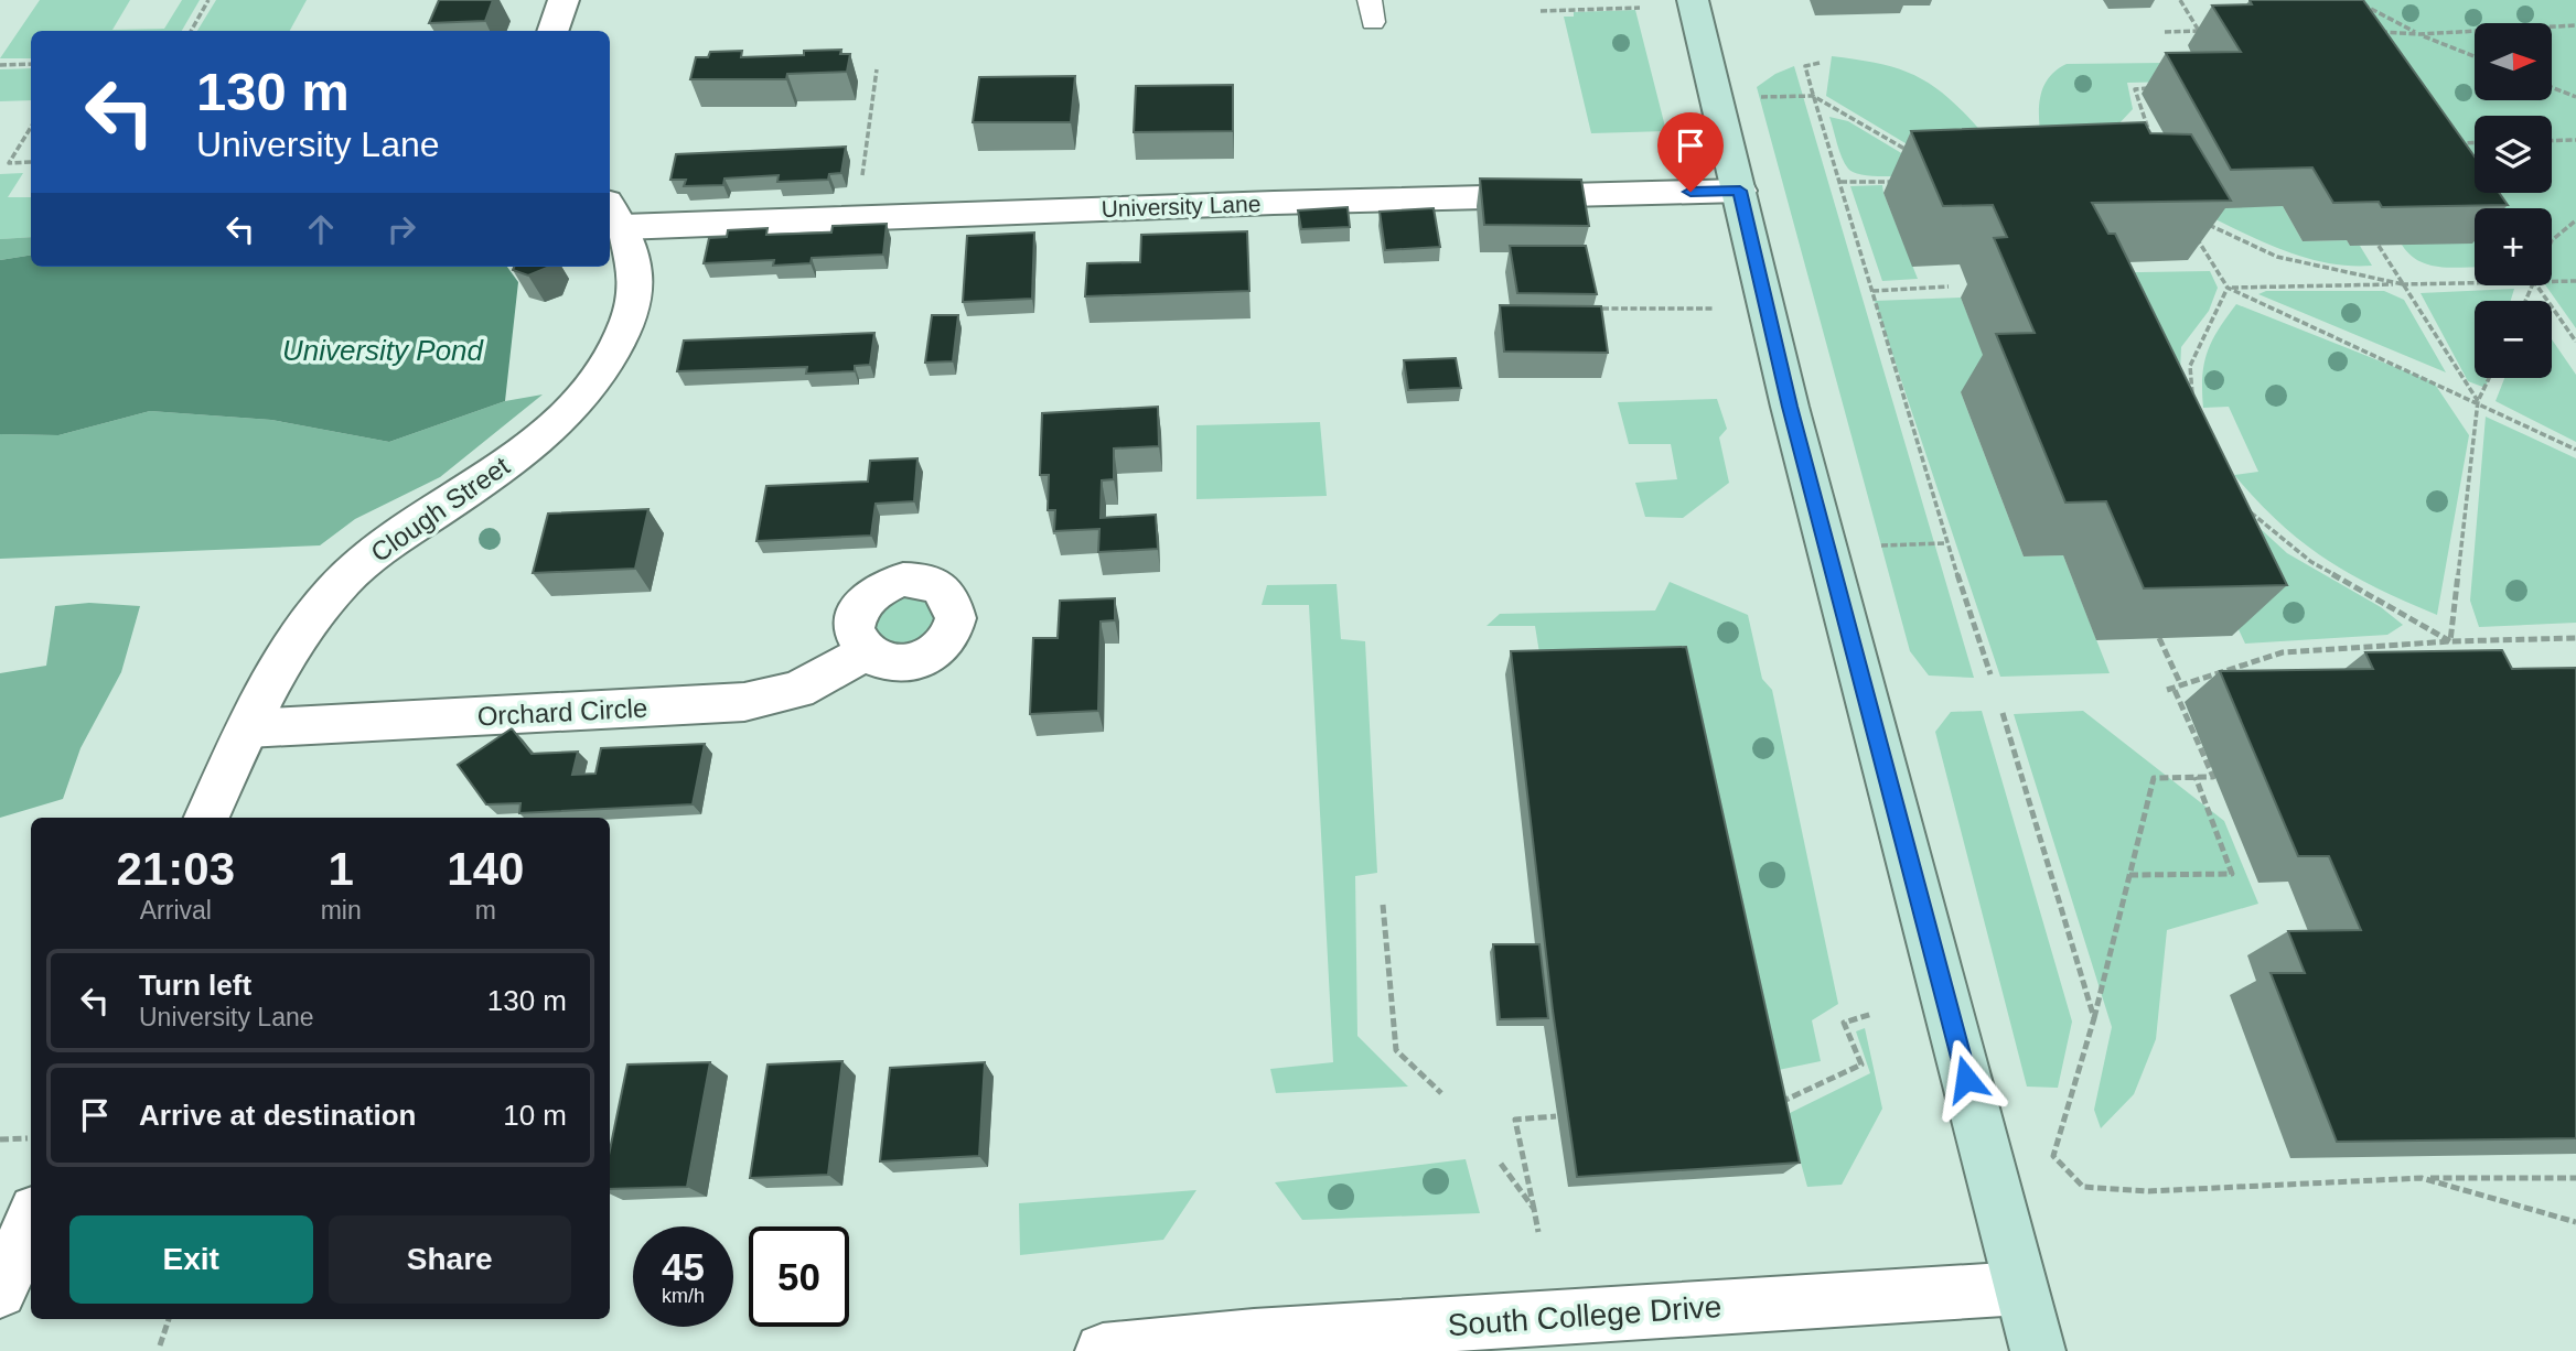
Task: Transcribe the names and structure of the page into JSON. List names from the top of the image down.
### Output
{
  "streets": {
    "street": [
      "University Lane",
      "Clough Street",
      "Orchard Circle",
      "South College Drive"
    ]
  },
  "crossings": [
    ["University Lane", "Clough Street"],
    ["Clough Street", "Orchard Circle"]
  ],
  "water": ["University Pond"],
  "north": "right",
  "page": {
    "map_buttons": ["+", "−"],
    "turn": ["130 m", "University Lane"],
    "eta": [
      "21:03",
      "Arrival",
      "1",
      "min",
      "140",
      "m"
    ],
    "list": [
      {
        "name": "Turn left",
        "note": "University Lane",
        "value": "130 m"
      },
      {
        "name": "Arrive at destination",
        "value": "10 m"
      }
    ],
    "buttons": ["Exit", "Share"],
    "speed": "45 km/h",
    "limit": "50"
  }
}
